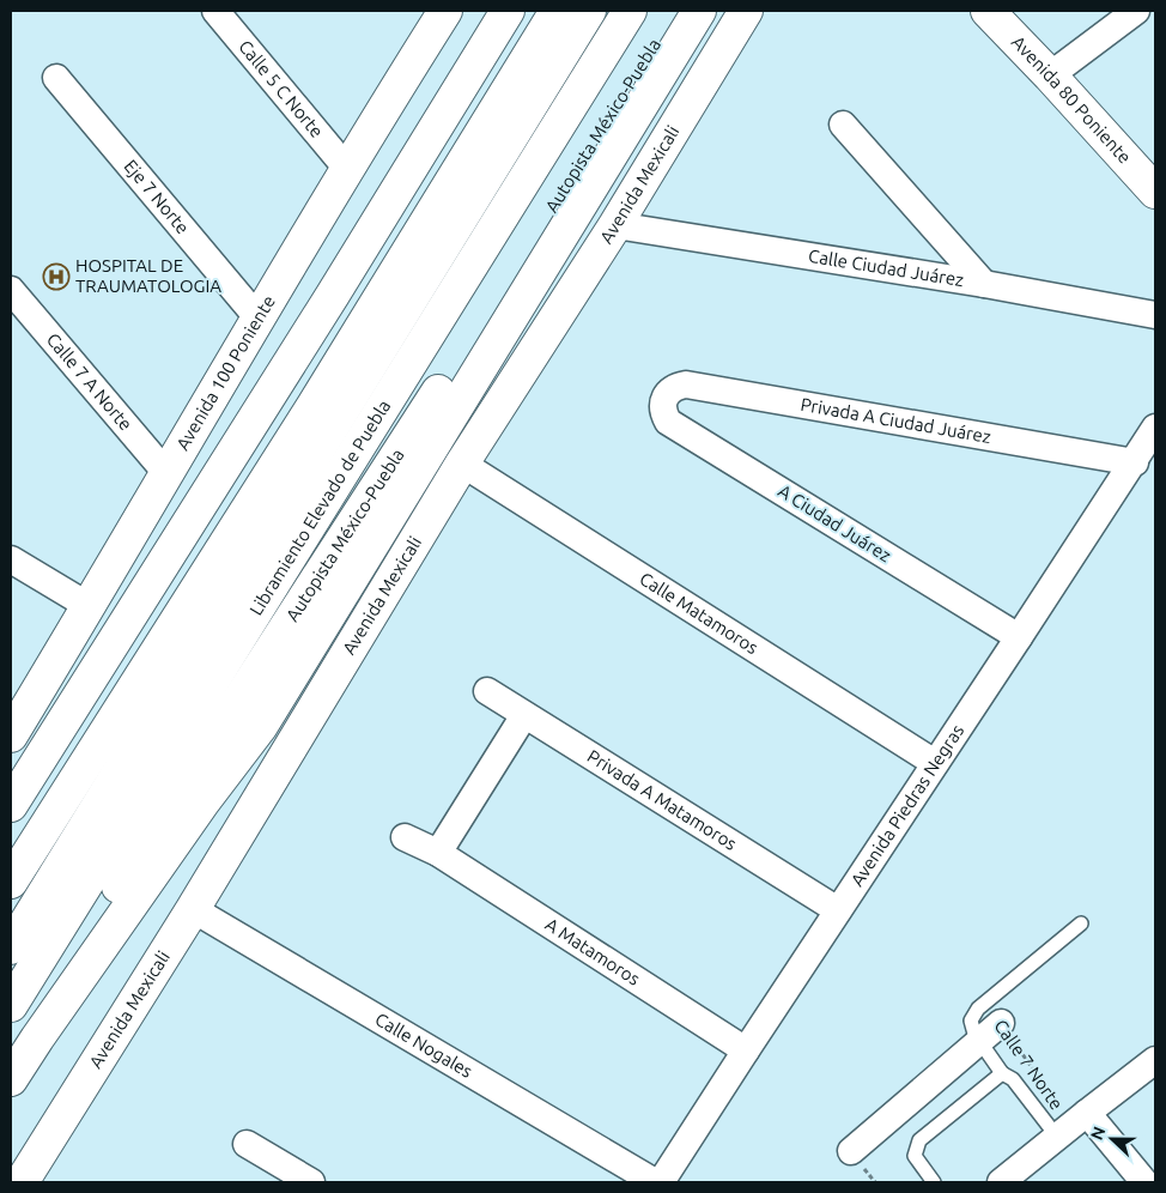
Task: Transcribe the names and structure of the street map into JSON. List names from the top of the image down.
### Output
{
  "streets": {
    "main road": [
      "Avenida 80 Poniente",
      "Autopista México-Puebla",
      "Avenida Mexicali",
      "Avenida 100 Poniente",
      "Libramiento Elevado de Puebla"
    ],
    "street": [
      "Calle 5 C Norte",
      "Eje 7 Norte",
      "Calle Ciudad Juárez",
      "Calle 7 A Norte",
      "Privada A Ciudad Juárez",
      "A Ciudad Juárez",
      "Calle Matamoros",
      "Privada A Matamoros",
      "Avenida Piedras Negras",
      "A Matamoros",
      "Calle Nogales",
      "Calle 7 Norte"
    ]
  },
  "crossings": [
    ["Calle 5 C Norte", "Avenida 100 Poniente"],
    ["Avenida Mexicali", "Calle Ciudad Juárez"],
    ["Avenida Mexicali", "Calle Matamoros"],
    ["Avenida Mexicali", "Calle Nogales"],
    ["Eje 7 Norte", "Avenida 100 Poniente"],
    ["Avenida 100 Poniente", "Calle 7 A Norte"],
    ["Privada A Ciudad Juárez", "A Ciudad Juárez"],
    ["Privada A Ciudad Juárez", "Avenida Piedras Negras"],
    ["A Ciudad Juárez", "Avenida Piedras Negras"],
    ["Calle Matamoros", "Avenida Piedras Negras"],
    ["Privada A Matamoros", "Avenida Piedras Negras"],
    ["Avenida Piedras Negras", "A Matamoros"]
  ],
  "places": {
    "hospital": ["HOSPITAL DE TRAUMATOLOGIA"]
  },
  "north": "left"
}
